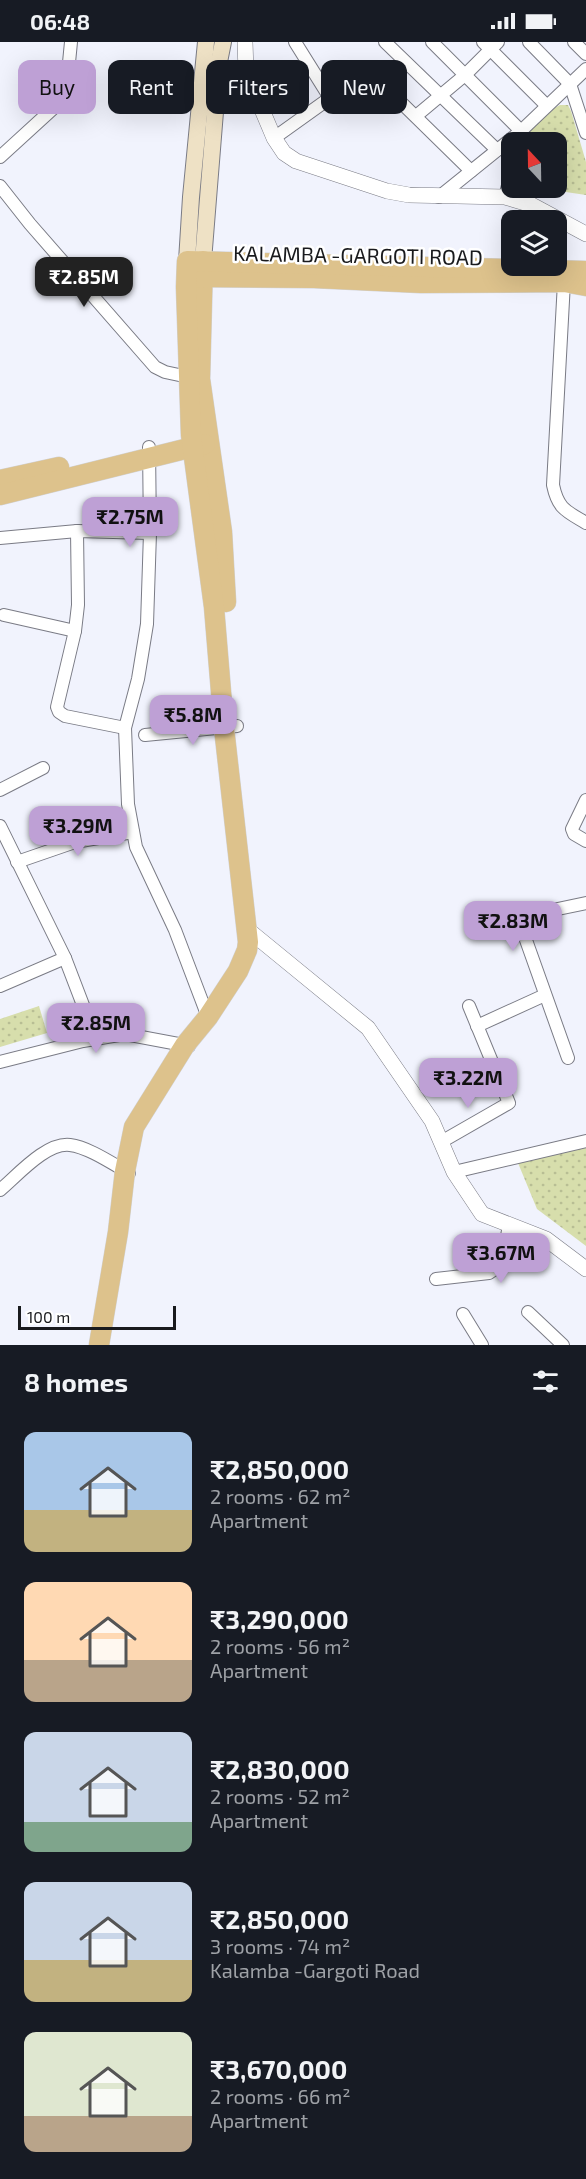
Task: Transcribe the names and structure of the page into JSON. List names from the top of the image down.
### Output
{
  "streets": {
    "main road": ["KALAMBA -GARGOTI ROAD"]
  },
  "scale_bar": "100 m",
  "north": "top",
  "page": {
    "status": "06:48",
    "chip": [
      "Buy",
      "Rent",
      "Filters",
      "New"
    ],
    "price": [
      "₹2.85M",
      "₹2.75M",
      "₹5.8M",
      "₹3.29M",
      "₹2.83M",
      "₹2.85M",
      "₹3.22M",
      "₹3.67M"
    ],
    "scale": "100 m",
    "heading": "8 homes",
    "list": [
      {
        "name": "₹2,850,000",
        "note": "2 rooms · 62 m² · Apartment"
      },
      {
        "name": "₹3,290,000",
        "note": "2 rooms · 56 m² · Apartment"
      },
      {
        "name": "₹2,830,000",
        "note": "2 rooms · 52 m² · Apartment"
      },
      {
        "name": "₹2,850,000",
        "note": "3 rooms · 74 m² · Kalamba -Gargoti Road"
      },
      {
        "name": "₹3,670,000",
        "note": "2 rooms · 66 m² · Apartment"
      }
    ]
  }
}
